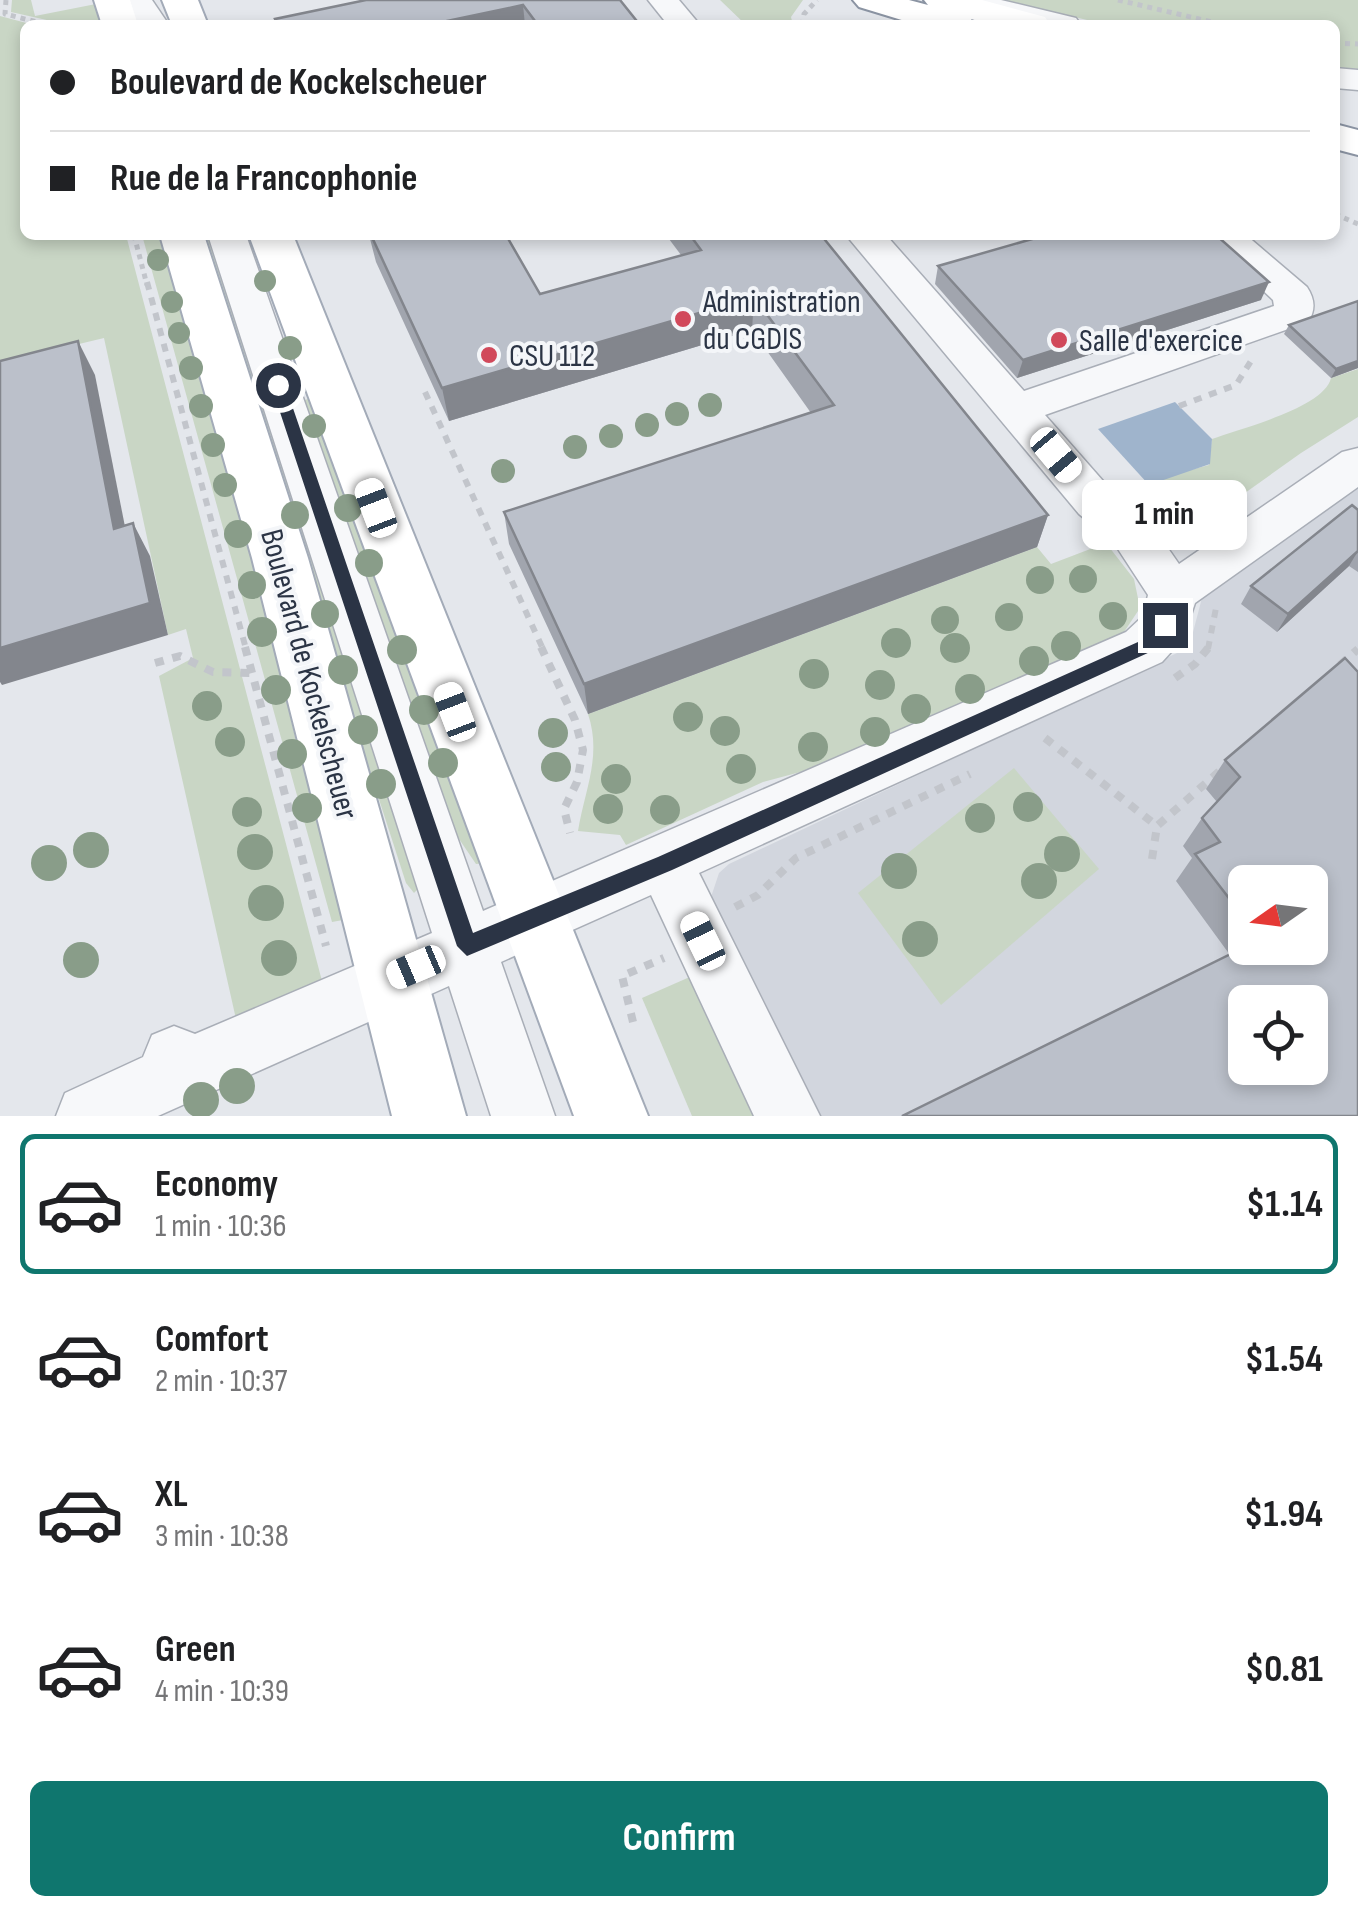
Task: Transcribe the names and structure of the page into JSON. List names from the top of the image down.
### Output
{
  "streets": {
    "main road": ["Boulevard de Kockelscheuer"]
  },
  "places": ["Administration du CGDIS", "Salle d'exercice", "CSU 112"],
  "north": "left",
  "page": {
    "banner": ["Boulevard de Kockelscheuer", "Rue de la Francophonie"],
    "bubble": "1 min",
    "list": [
      {
        "name": "Economy",
        "note": "1 min · 10:36",
        "value": "$1.14"
      },
      {
        "name": "Comfort",
        "note": "2 min · 10:37",
        "value": "$1.54"
      },
      {
        "name": "XL",
        "note": "3 min · 10:38",
        "value": "$1.94"
      },
      {
        "name": "Green",
        "note": "4 min · 10:39",
        "value": "$0.81"
      }
    ],
    "buttons": "Confirm"
  }
}
